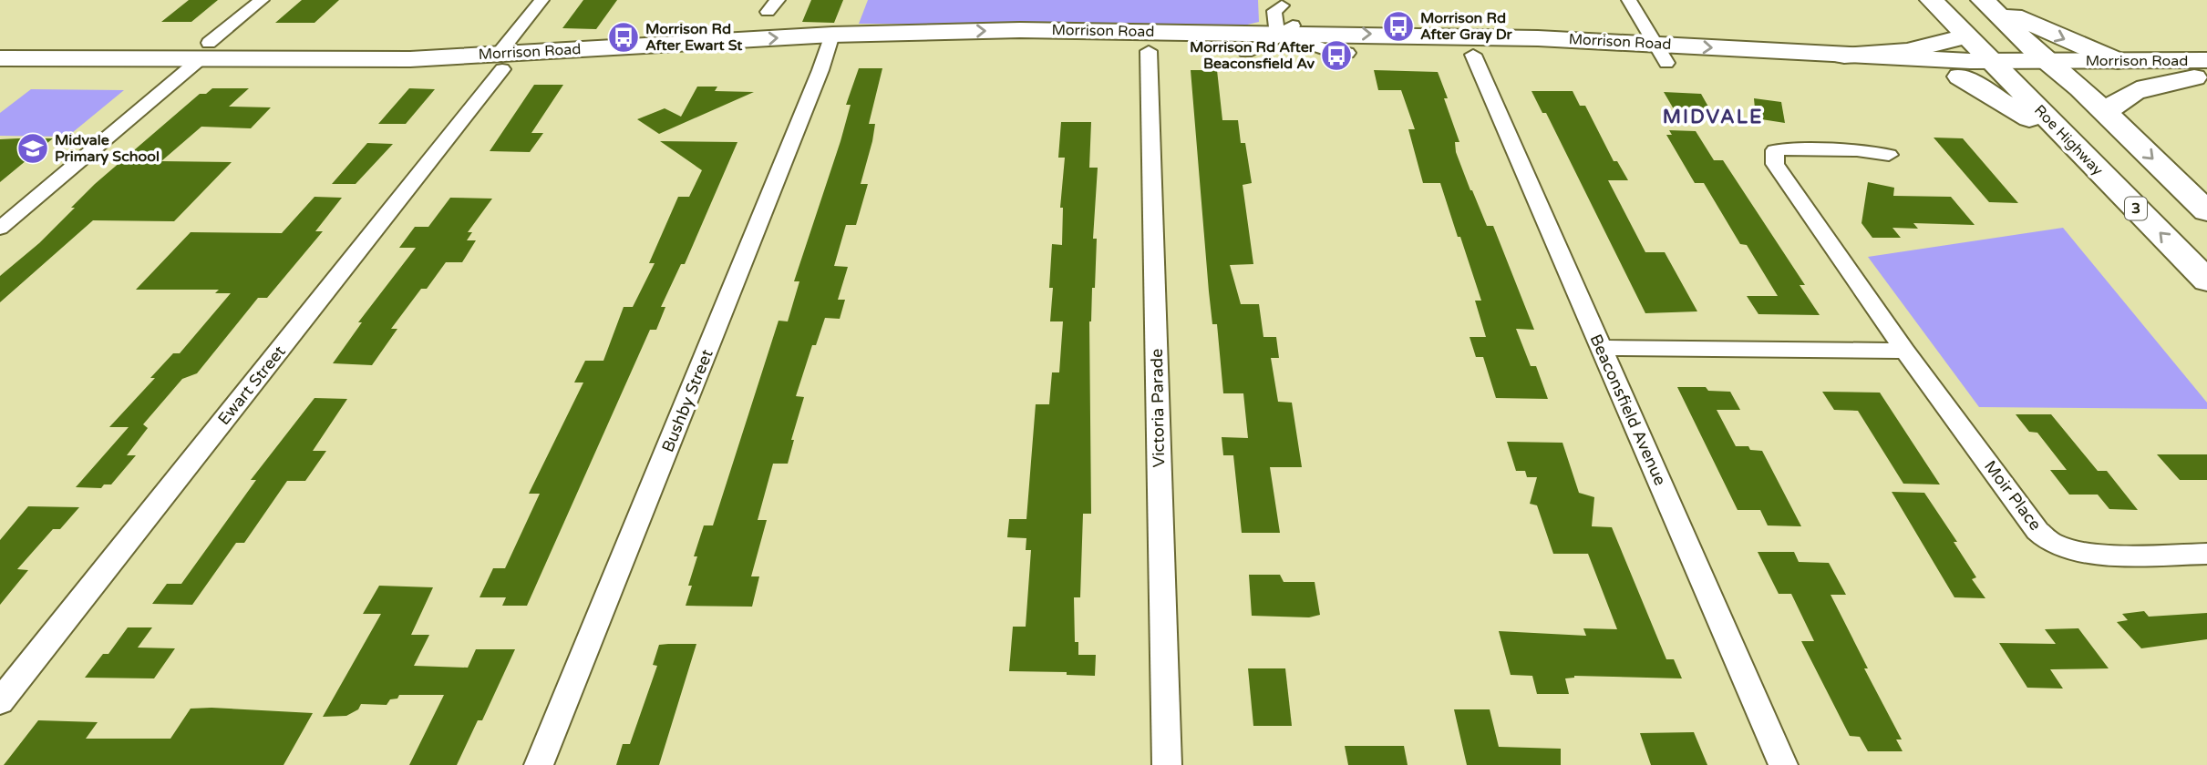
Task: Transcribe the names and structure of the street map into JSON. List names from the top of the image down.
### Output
{
  "streets": {
    "main road": ["Morrison Road", "Roe Highway", "3"],
    "street": [
      "Ewart Street",
      "Bushby Street",
      "Victoria Parade",
      "Beaconsfield Avenue",
      "Moir Place"
    ]
  },
  "crossings": [
    ["Morrison Road", "Roe Highway"],
    ["Morrison Road", "Ewart Street"],
    ["Morrison Road", "Bushby Street"],
    ["Morrison Road", "Victoria Parade"],
    ["Morrison Road", "Beaconsfield Avenue"]
  ],
  "districts": ["MIDVALE"],
  "places": {
    "bus stop": ["Morrison Rd After Gray Dr", "Morrison Rd After Ewart St", "Morrison Rd After Beaconsfield Av"],
    "school or university": ["Midvale Primary School"]
  }
}
